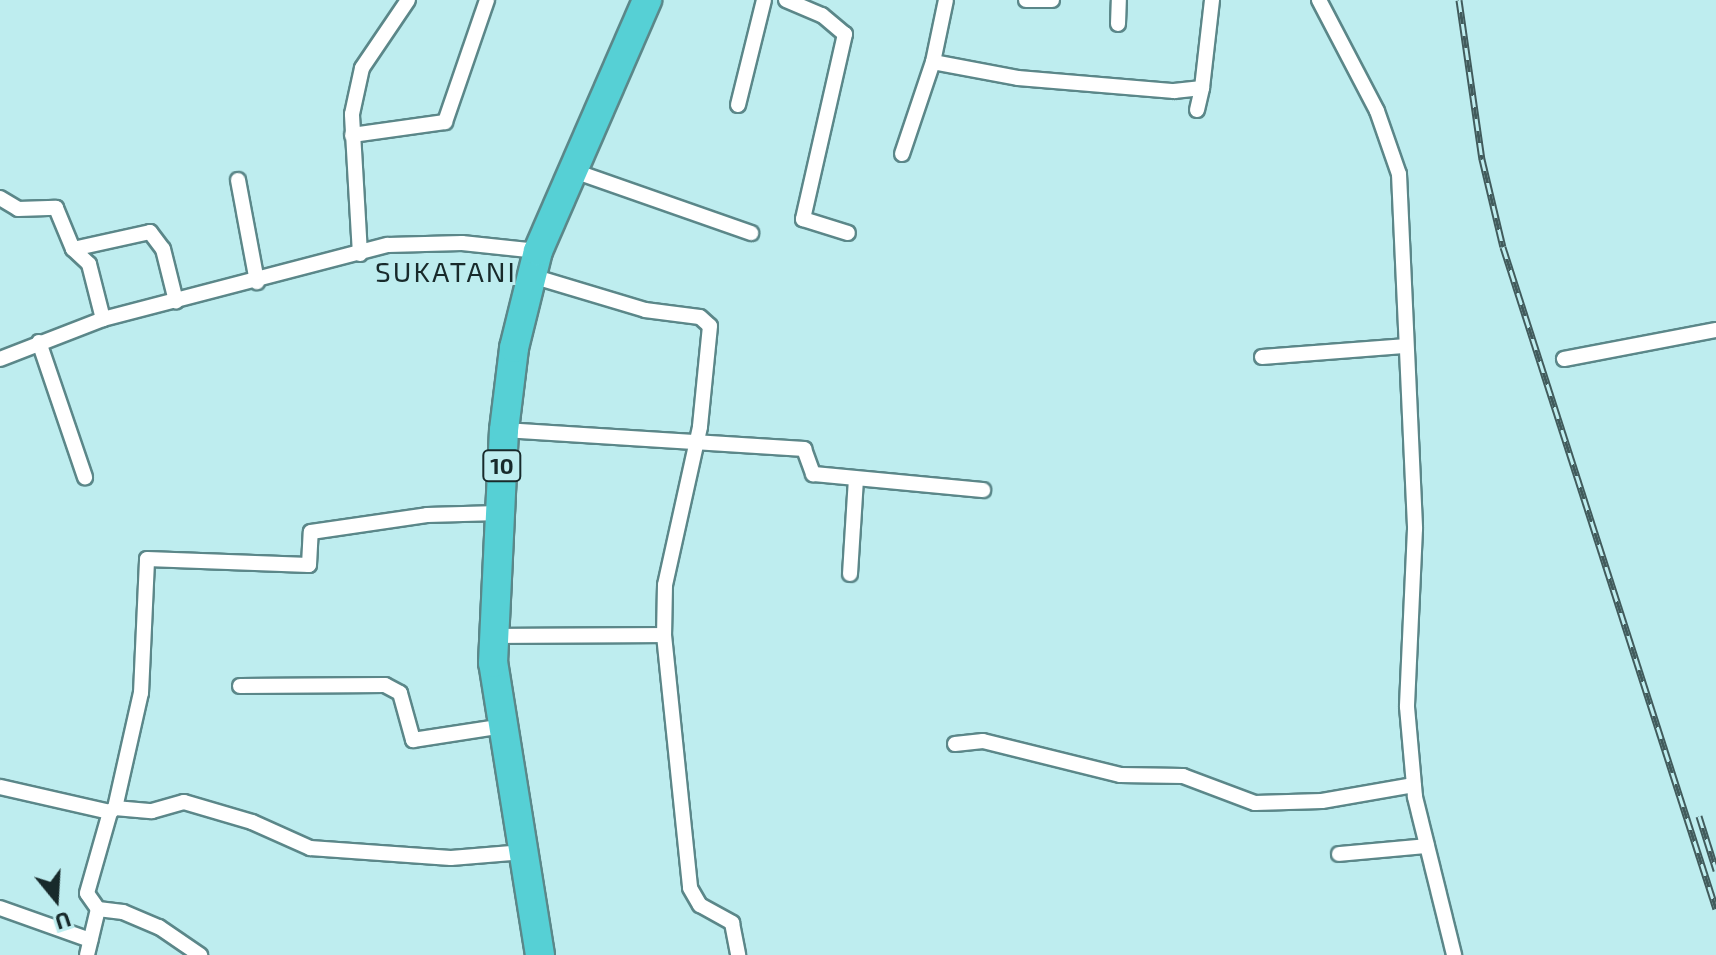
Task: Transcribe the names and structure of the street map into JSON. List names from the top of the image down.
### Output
{
  "streets": {
    "highway": ["10"]
  },
  "districts": ["SUKATANI"],
  "north": "bottom"
}
